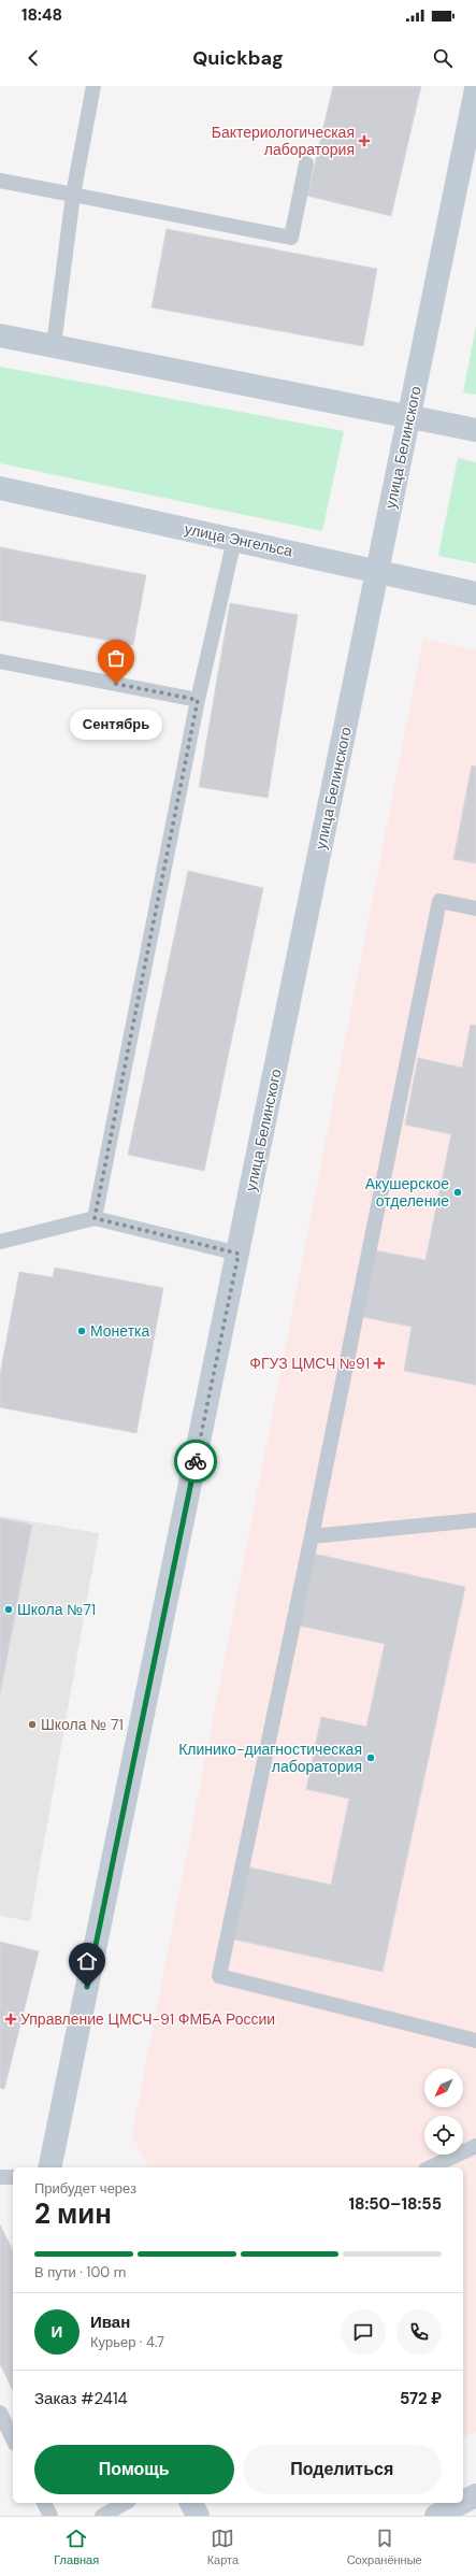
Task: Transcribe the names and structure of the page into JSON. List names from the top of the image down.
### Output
{
  "streets": {
    "street": ["улица Белинского", "улица Энгельса"]
  },
  "crossings": [
    ["улица Белинского", "улица Энгельса"]
  ],
  "places": {
    "health": ["Бактериологическая лаборатория", "ФГУЗ ЦМСЧ №91", "Управление ЦМСЧ-91 ФМБА России"],
    "other": [
      "Сентябрь",
      "Акушерское отделение",
      "Монетка",
      "Школа №71",
      "Школа № 71",
      "Клинико-диагностическая лаборатория"
    ]
  },
  "north": "bottom left",
  "page": {
    "status": "18:48",
    "header": "Quickbag",
    "bubble": "Сентябрь",
    "heading": ["2 мин", "Прибудет через", "18:50–18:55"],
    "panel": [
      "Иван",
      "Курьер · 4.7",
      "Заказ #2414",
      "572 ₽"
    ],
    "bar": "В пути · 100 m",
    "round": "И",
    "buttons": ["Помощь", "Поделиться"],
    "tabs": ["Главная", "Карта", "Сохранённые"]
  }
}
